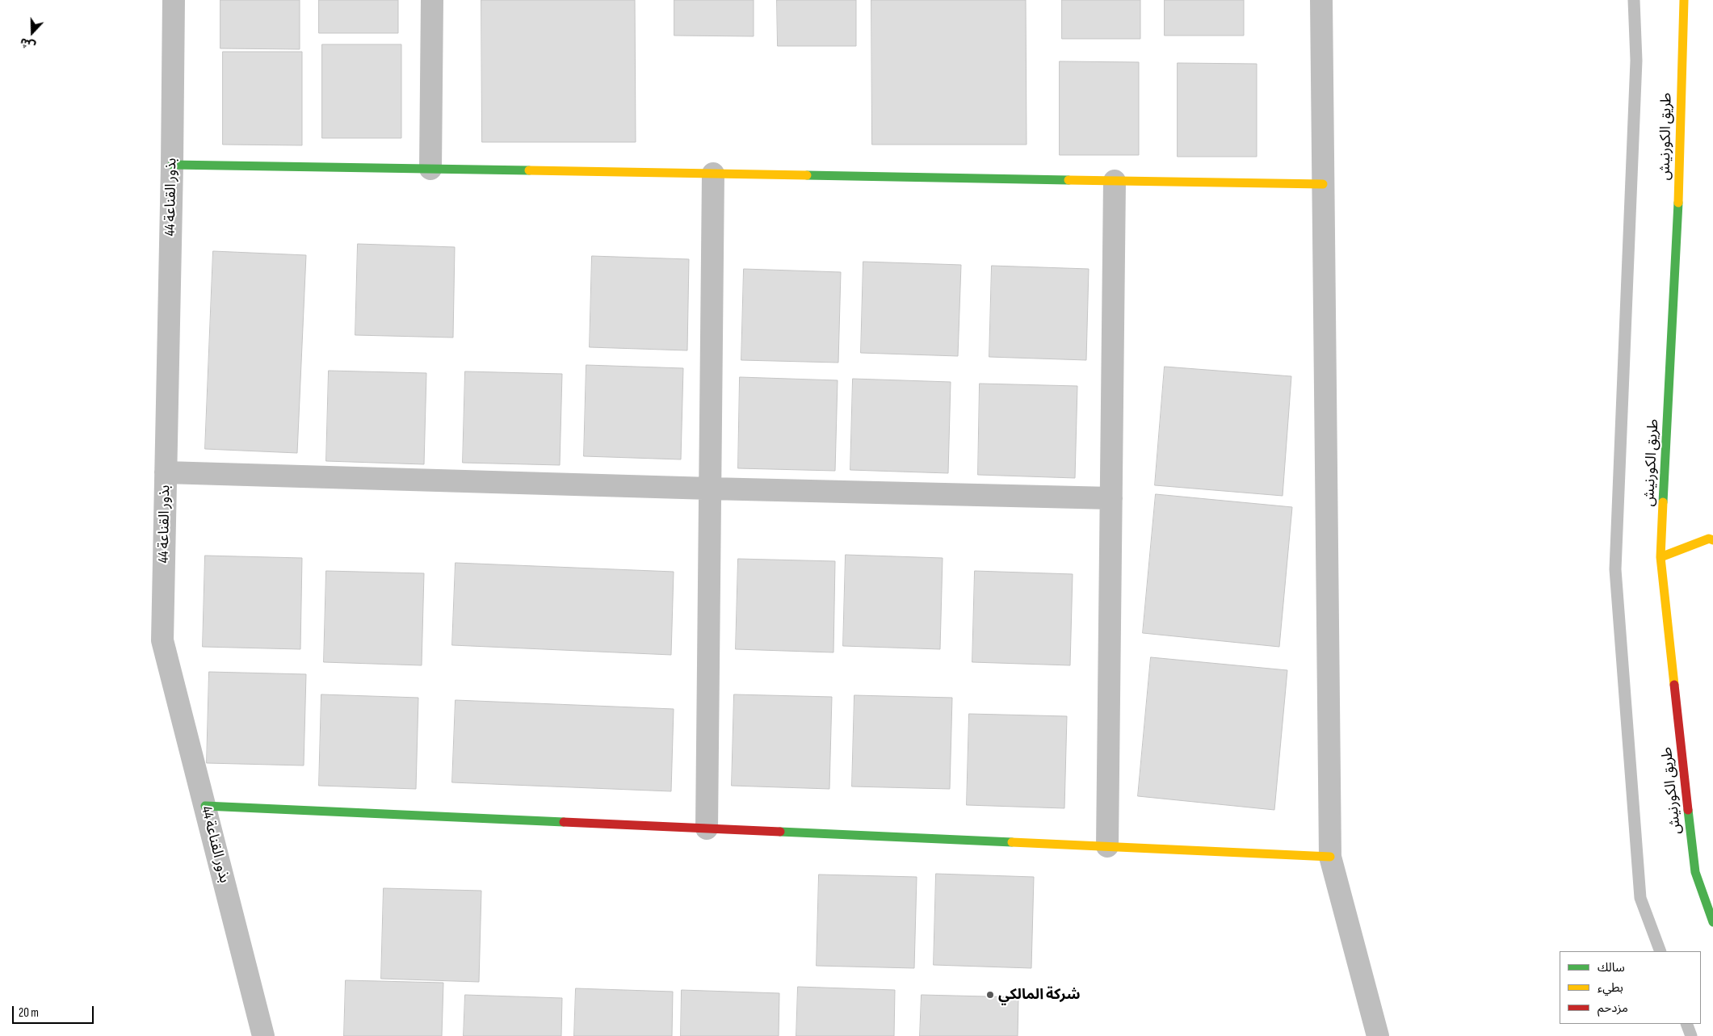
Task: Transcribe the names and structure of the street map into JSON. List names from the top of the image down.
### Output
{
  "streets": {
    "street": ["طريق الكورنيش", "بذور القناعة 44"]
  },
  "places": ["شركة المالكي"],
  "legend": ["سالك", "بطيء", "مزدحم"],
  "scale_bar": "20 m",
  "north": "bottom"
}
